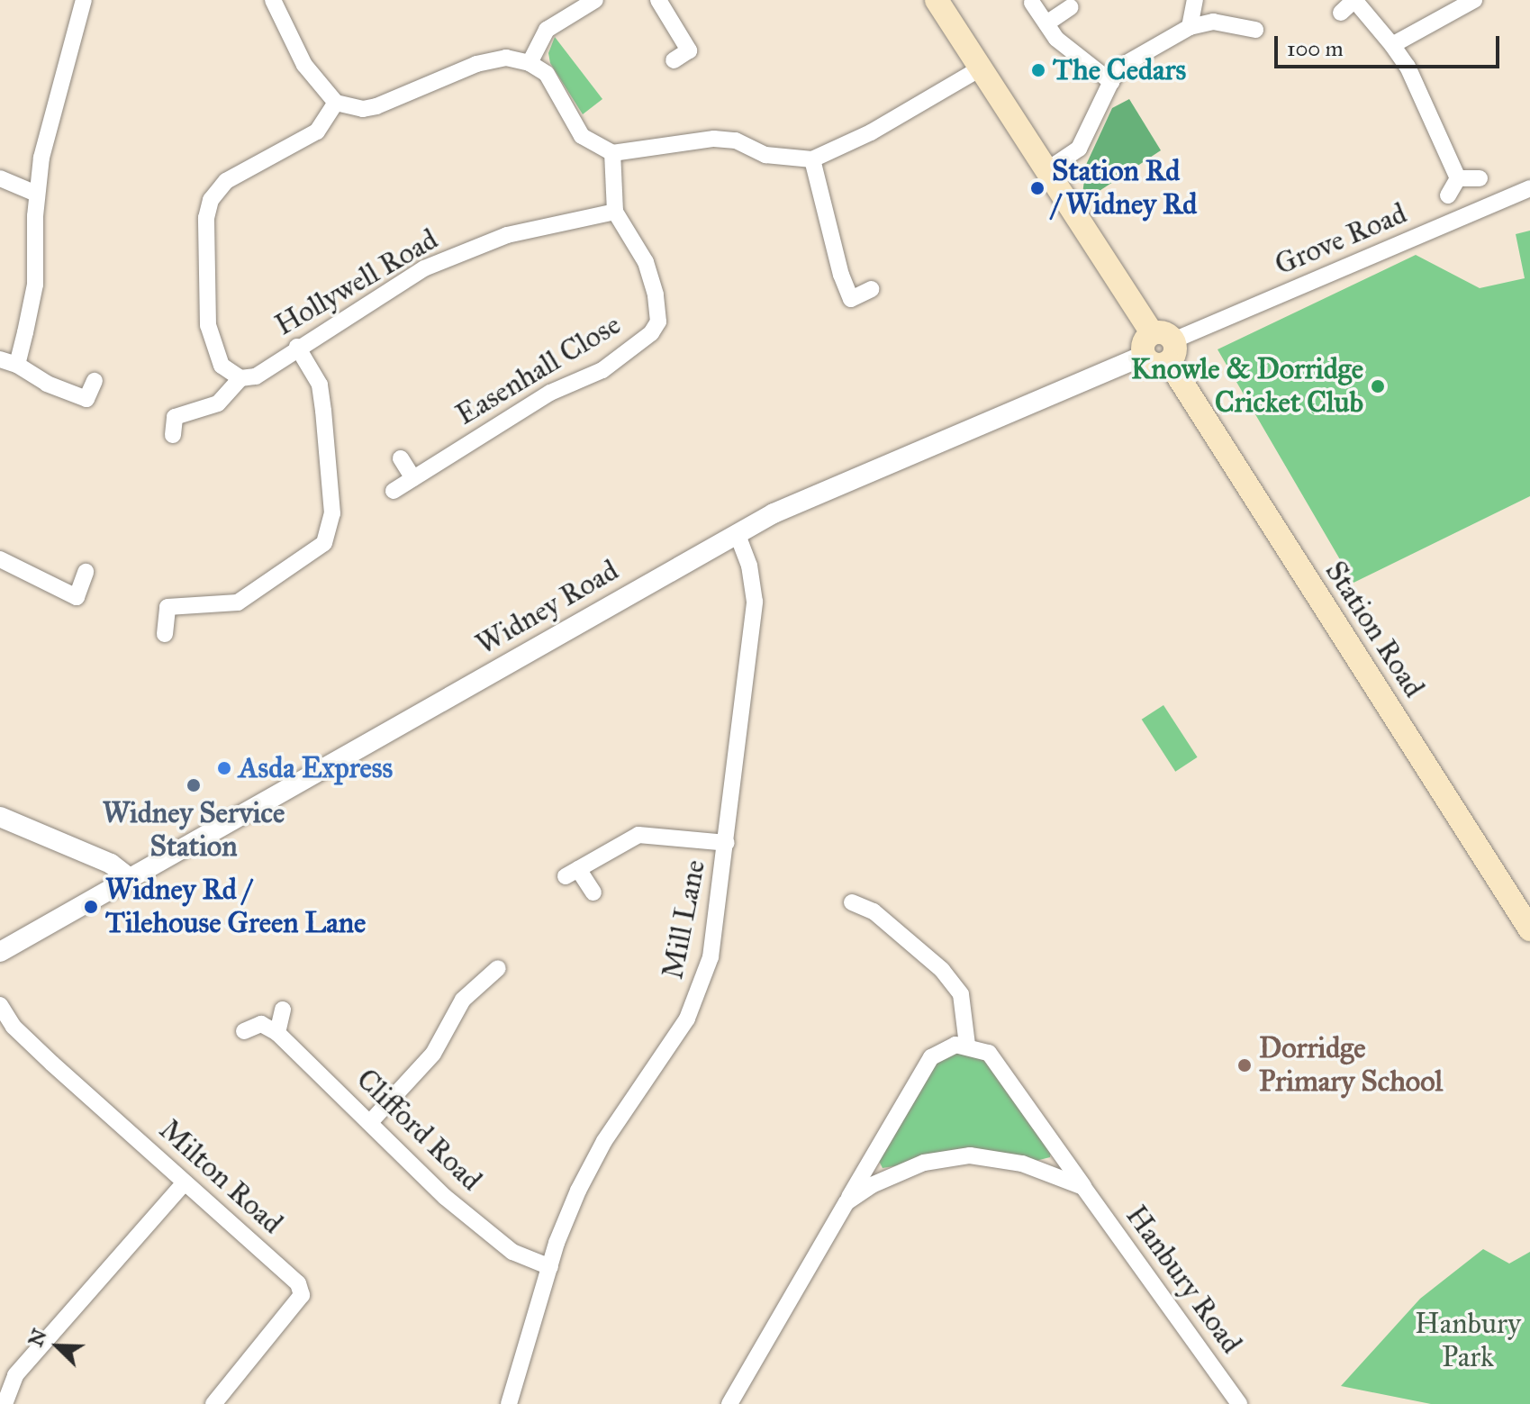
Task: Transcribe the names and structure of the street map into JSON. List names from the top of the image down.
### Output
{
  "streets": {
    "main road": ["Station Road"],
    "street": [
      "Grove Road",
      "Hollywell Road",
      "Easenhall Close",
      "Widney Road",
      "Mill Lane",
      "Clifford Road",
      "Milton Road",
      "Hanbury Road"
    ]
  },
  "crossings": [
    ["Grove Road", "Station Road"],
    ["Hollywell Road", "Easenhall Close"],
    ["Widney Road", "Mill Lane"],
    ["Mill Lane", "Clifford Road"]
  ],
  "parks": ["Hanbury Park"],
  "places": [
    "The Cedars",
    "Station Rd / Widney Rd",
    "Knowle & Dorridge Cricket Club",
    "Asda Express",
    "Widney Service Station",
    "Widney Rd / Tilehouse Green Lane",
    "Dorridge Primary School"
  ],
  "scale_bar": "100 m",
  "north": "top left"
}
